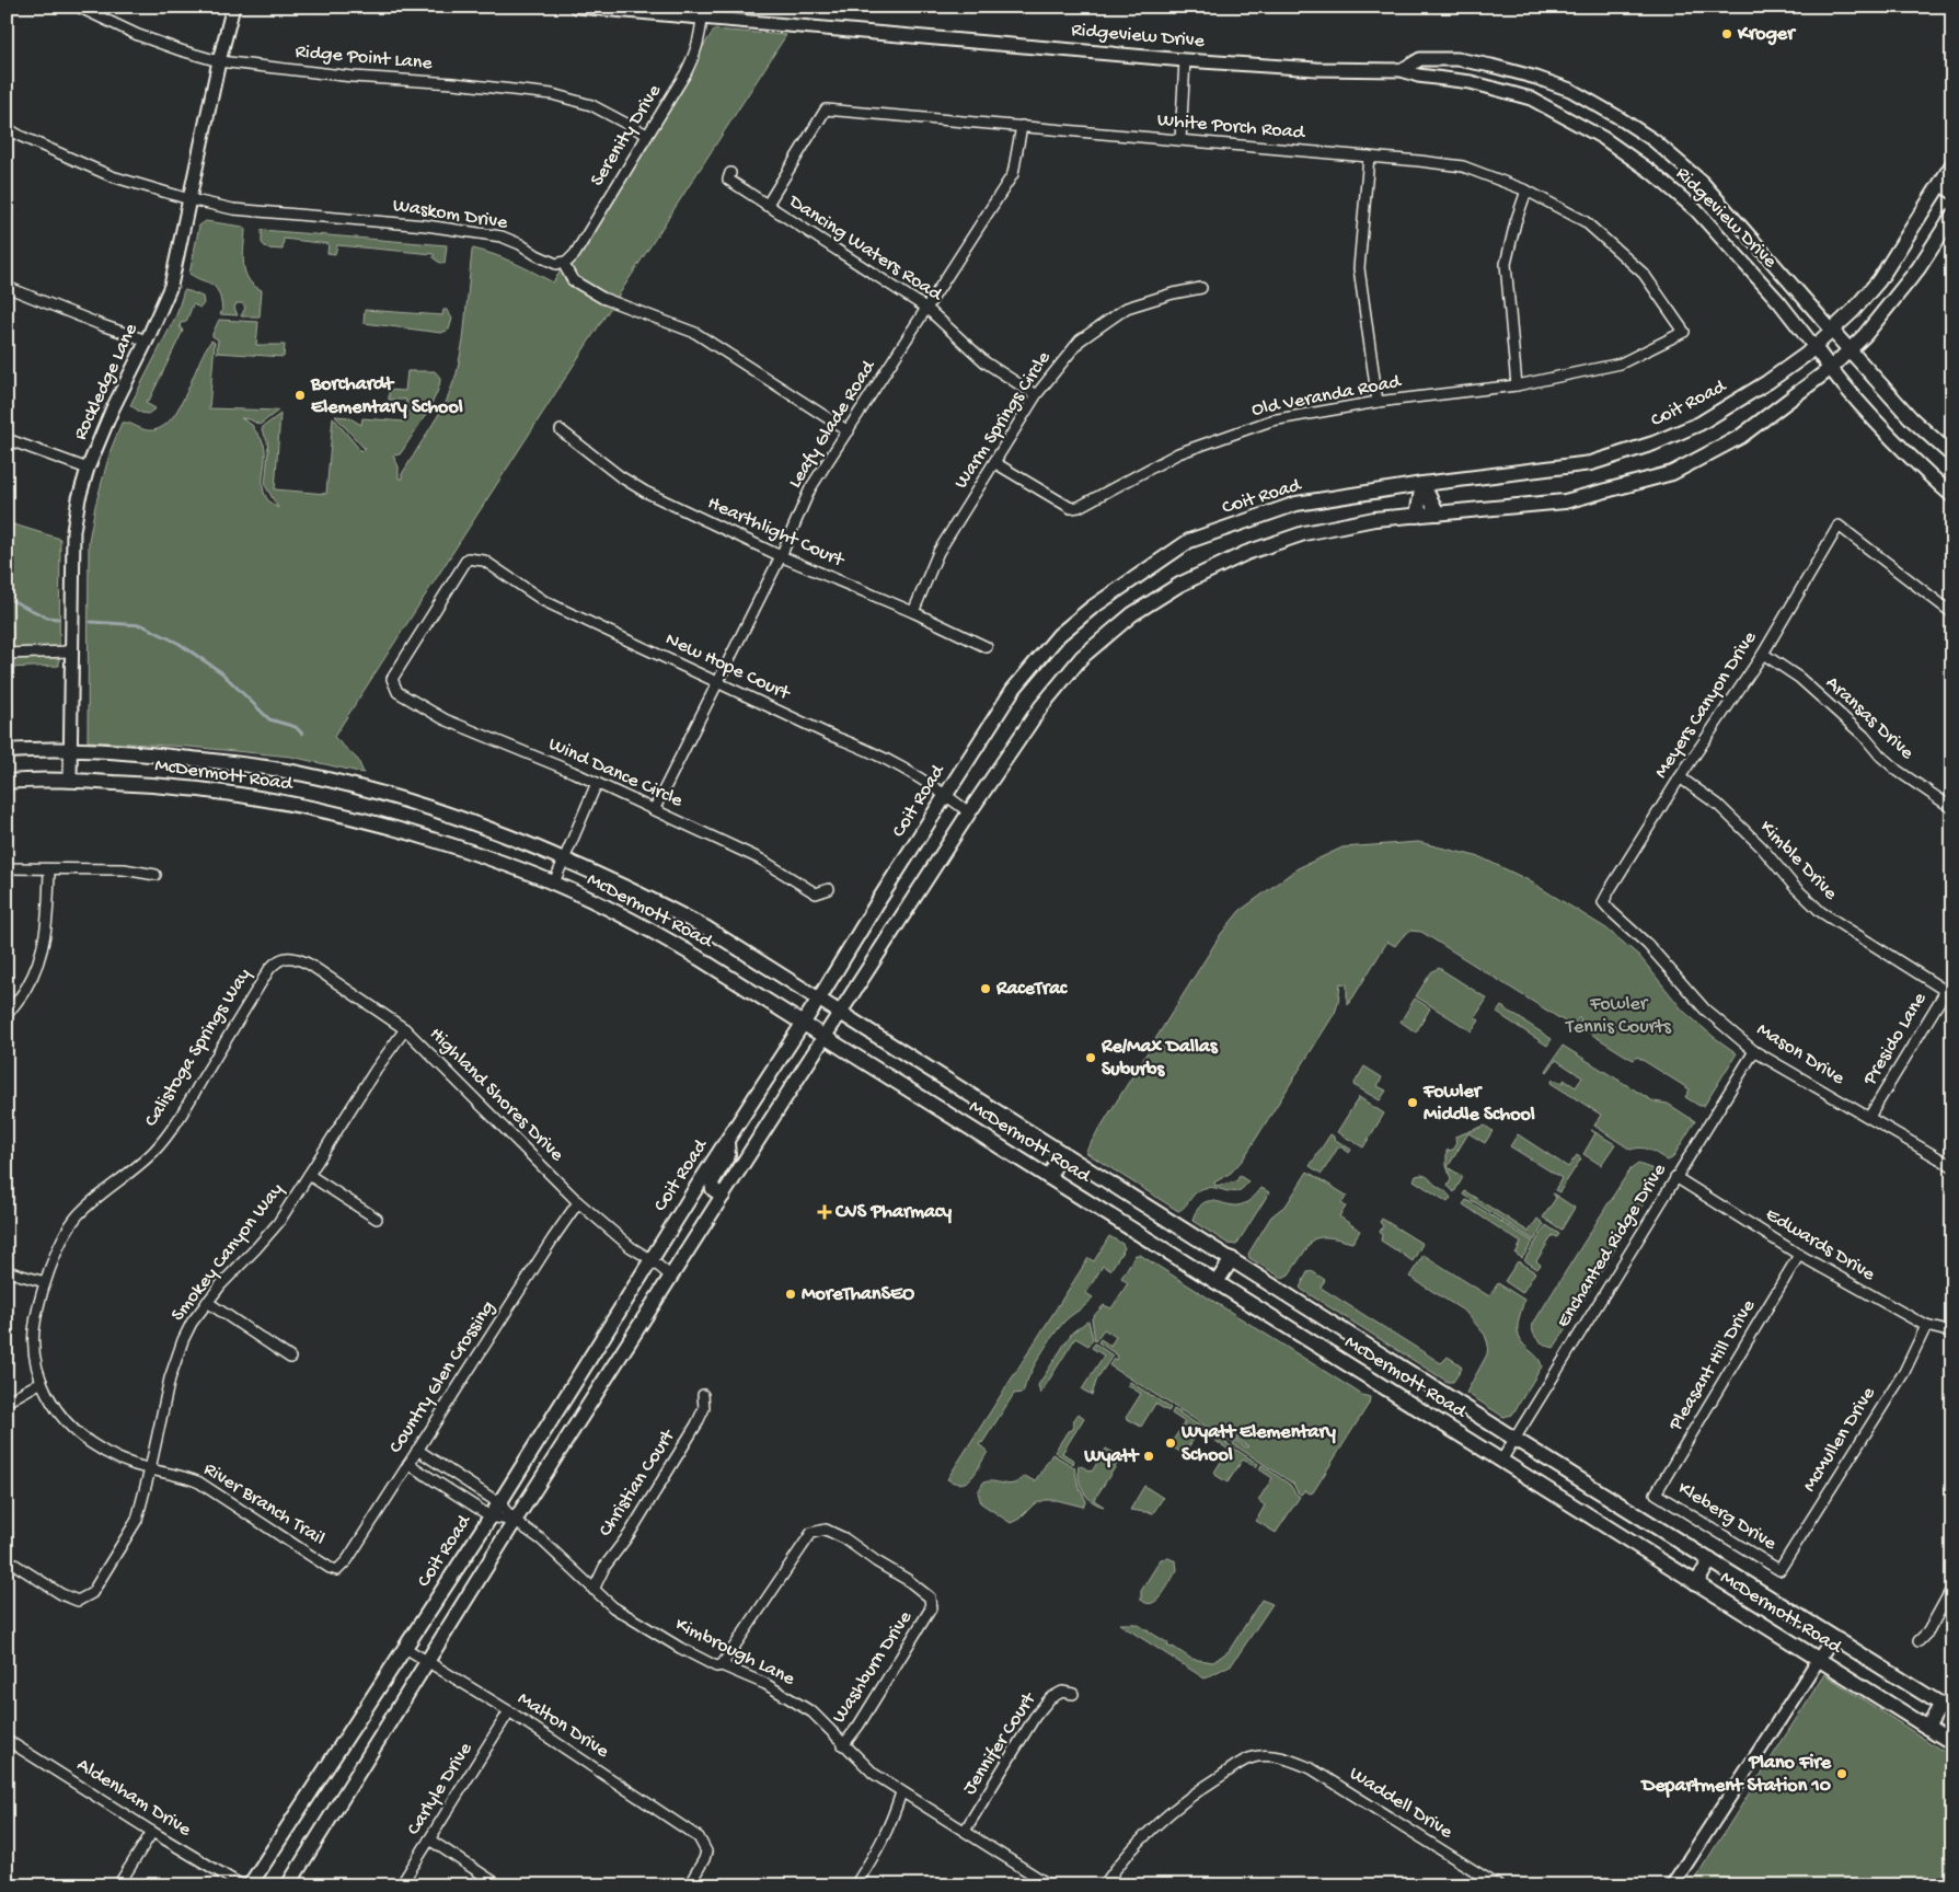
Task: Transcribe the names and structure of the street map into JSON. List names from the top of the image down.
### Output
{
  "streets": {
    "main road": ["Ridgeview Drive", "Coit Road", "McDermott Road"],
    "street": [
      "Ridge Point Lane",
      "White Porch Road",
      "Serenity Drive",
      "Waskom Drive",
      "Dancing Waters Road",
      "Rockledge Lane",
      "Old Veranda Road",
      "Warm Springs Circle",
      "Leafy Glade Road",
      "Hearthlight Court",
      "New Hope Court",
      "Meyers Canyon Drive",
      "Aransas Drive",
      "Wind Dance Circle",
      "Kimble Drive",
      "Presido Lane",
      "Calistoga Springs Way",
      "Mason Drive",
      "Highland Shores Drive",
      "Edwards Drive",
      "Enchanted Ridge Drive",
      "Smokey Canyon Way",
      "Pleasant Hill Drive",
      "Country Glen Crossing",
      "McMullen Drive",
      "Christian Court",
      "River Branch Trail",
      "Kleberg Drive",
      "Kimbrough Lane",
      "Washburn Drive",
      "Malton Drive",
      "Jennifer Court",
      "Carlyle Drive",
      "Aldenham Drive",
      "Waddell Drive"
    ]
  },
  "crossings": [
    ["Ridgeview Drive", "Serenity Drive"],
    ["Ridgeview Drive", "Coit Road"],
    ["Ridge Point Lane", "Serenity Drive"],
    ["Ridge Point Lane", "Rockledge Lane"],
    ["White Porch Road", "Dancing Waters Road"],
    ["White Porch Road", "Old Veranda Road"],
    ["White Porch Road", "Leafy Glade Road"],
    ["Serenity Drive", "Waskom Drive"],
    ["Waskom Drive", "Rockledge Lane"],
    ["Dancing Waters Road", "Warm Springs Circle"],
    ["Dancing Waters Road", "Leafy Glade Road"],
    ["Rockledge Lane", "McDermott Road"],
    ["Old Veranda Road", "Warm Springs Circle"],
    ["Coit Road", "New Hope Court"],
    ["Coit Road", "McDermott Road"],
    ["Coit Road", "Highland Shores Drive"],
    ["Coit Road", "Malton Drive"],
    ["Warm Springs Circle", "Hearthlight Court"],
    ["Leafy Glade Road", "Hearthlight Court"],
    ["Leafy Glade Road", "New Hope Court"],
    ["Leafy Glade Road", "Wind Dance Circle"],
    ["New Hope Court", "Wind Dance Circle"],
    ["Meyers Canyon Drive", "Aransas Drive"],
    ["Meyers Canyon Drive", "Kimble Drive"],
    ["Meyers Canyon Drive", "Mason Drive"],
    ["McDermott Road", "Enchanted Ridge Drive"],
    ["Kimble Drive", "Presido Lane"],
    ["Presido Lane", "Mason Drive"],
    ["Calistoga Springs Way", "Highland Shores Drive"],
    ["Calistoga Springs Way", "River Branch Trail"],
    ["Mason Drive", "Enchanted Ridge Drive"],
    ["Highland Shores Drive", "Smokey Canyon Way"],
    ["Highland Shores Drive", "Country Glen Crossing"],
    ["Edwards Drive", "Enchanted Ridge Drive"],
    ["Edwards Drive", "Pleasant Hill Drive"],
    ["Edwards Drive", "McMullen Drive"],
    ["Smokey Canyon Way", "River Branch Trail"],
    ["Pleasant Hill Drive", "Kleberg Drive"],
    ["Country Glen Crossing", "River Branch Trail"],
    ["McMullen Drive", "Kleberg Drive"],
    ["Christian Court", "Kimbrough Lane"],
    ["Kimbrough Lane", "Washburn Drive"],
    ["Kimbrough Lane", "Jennifer Court"],
    ["Malton Drive", "Carlyle Drive"]
  ],
  "parks": ["Fowler Tennis Courts"],
  "places": {
    "other": [
      "Kroger",
      "Borchardt Elementary School",
      "RaceTrac",
      "Re/Max Dallas Suburbs",
      "Fowler Middle School",
      "MoreThanSEO",
      "Wyatt Elementary School",
      "Wyatt",
      "Plano Fire Department Station 10"
    ],
    "health": ["CVS Pharmacy"]
  }
}
